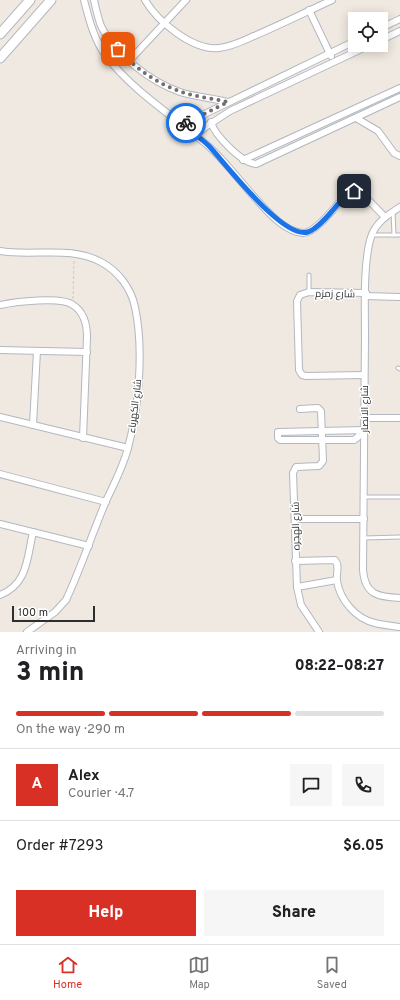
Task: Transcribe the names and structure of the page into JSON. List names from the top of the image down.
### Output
{
  "streets": {
    "street": [
      "شارع زمزم",
      "شارع الكهرباء",
      "شارع الانصار",
      "شارع الهجره"
    ]
  },
  "crossings": [
    ["شارع زمزم", "شارع الانصار"]
  ],
  "scale_bar": "100 m",
  "page": {
    "scale": "100 m",
    "heading": ["3 min", "Arriving in", "08:22–08:27"],
    "panel": [
      "Alex",
      "Courier · 4.7",
      "Order #7293",
      "$6.05"
    ],
    "bar": "On the way · 290 m",
    "round": "A",
    "buttons": ["Help", "Share"],
    "tabs": ["Home", "Map", "Saved"]
  }
}
